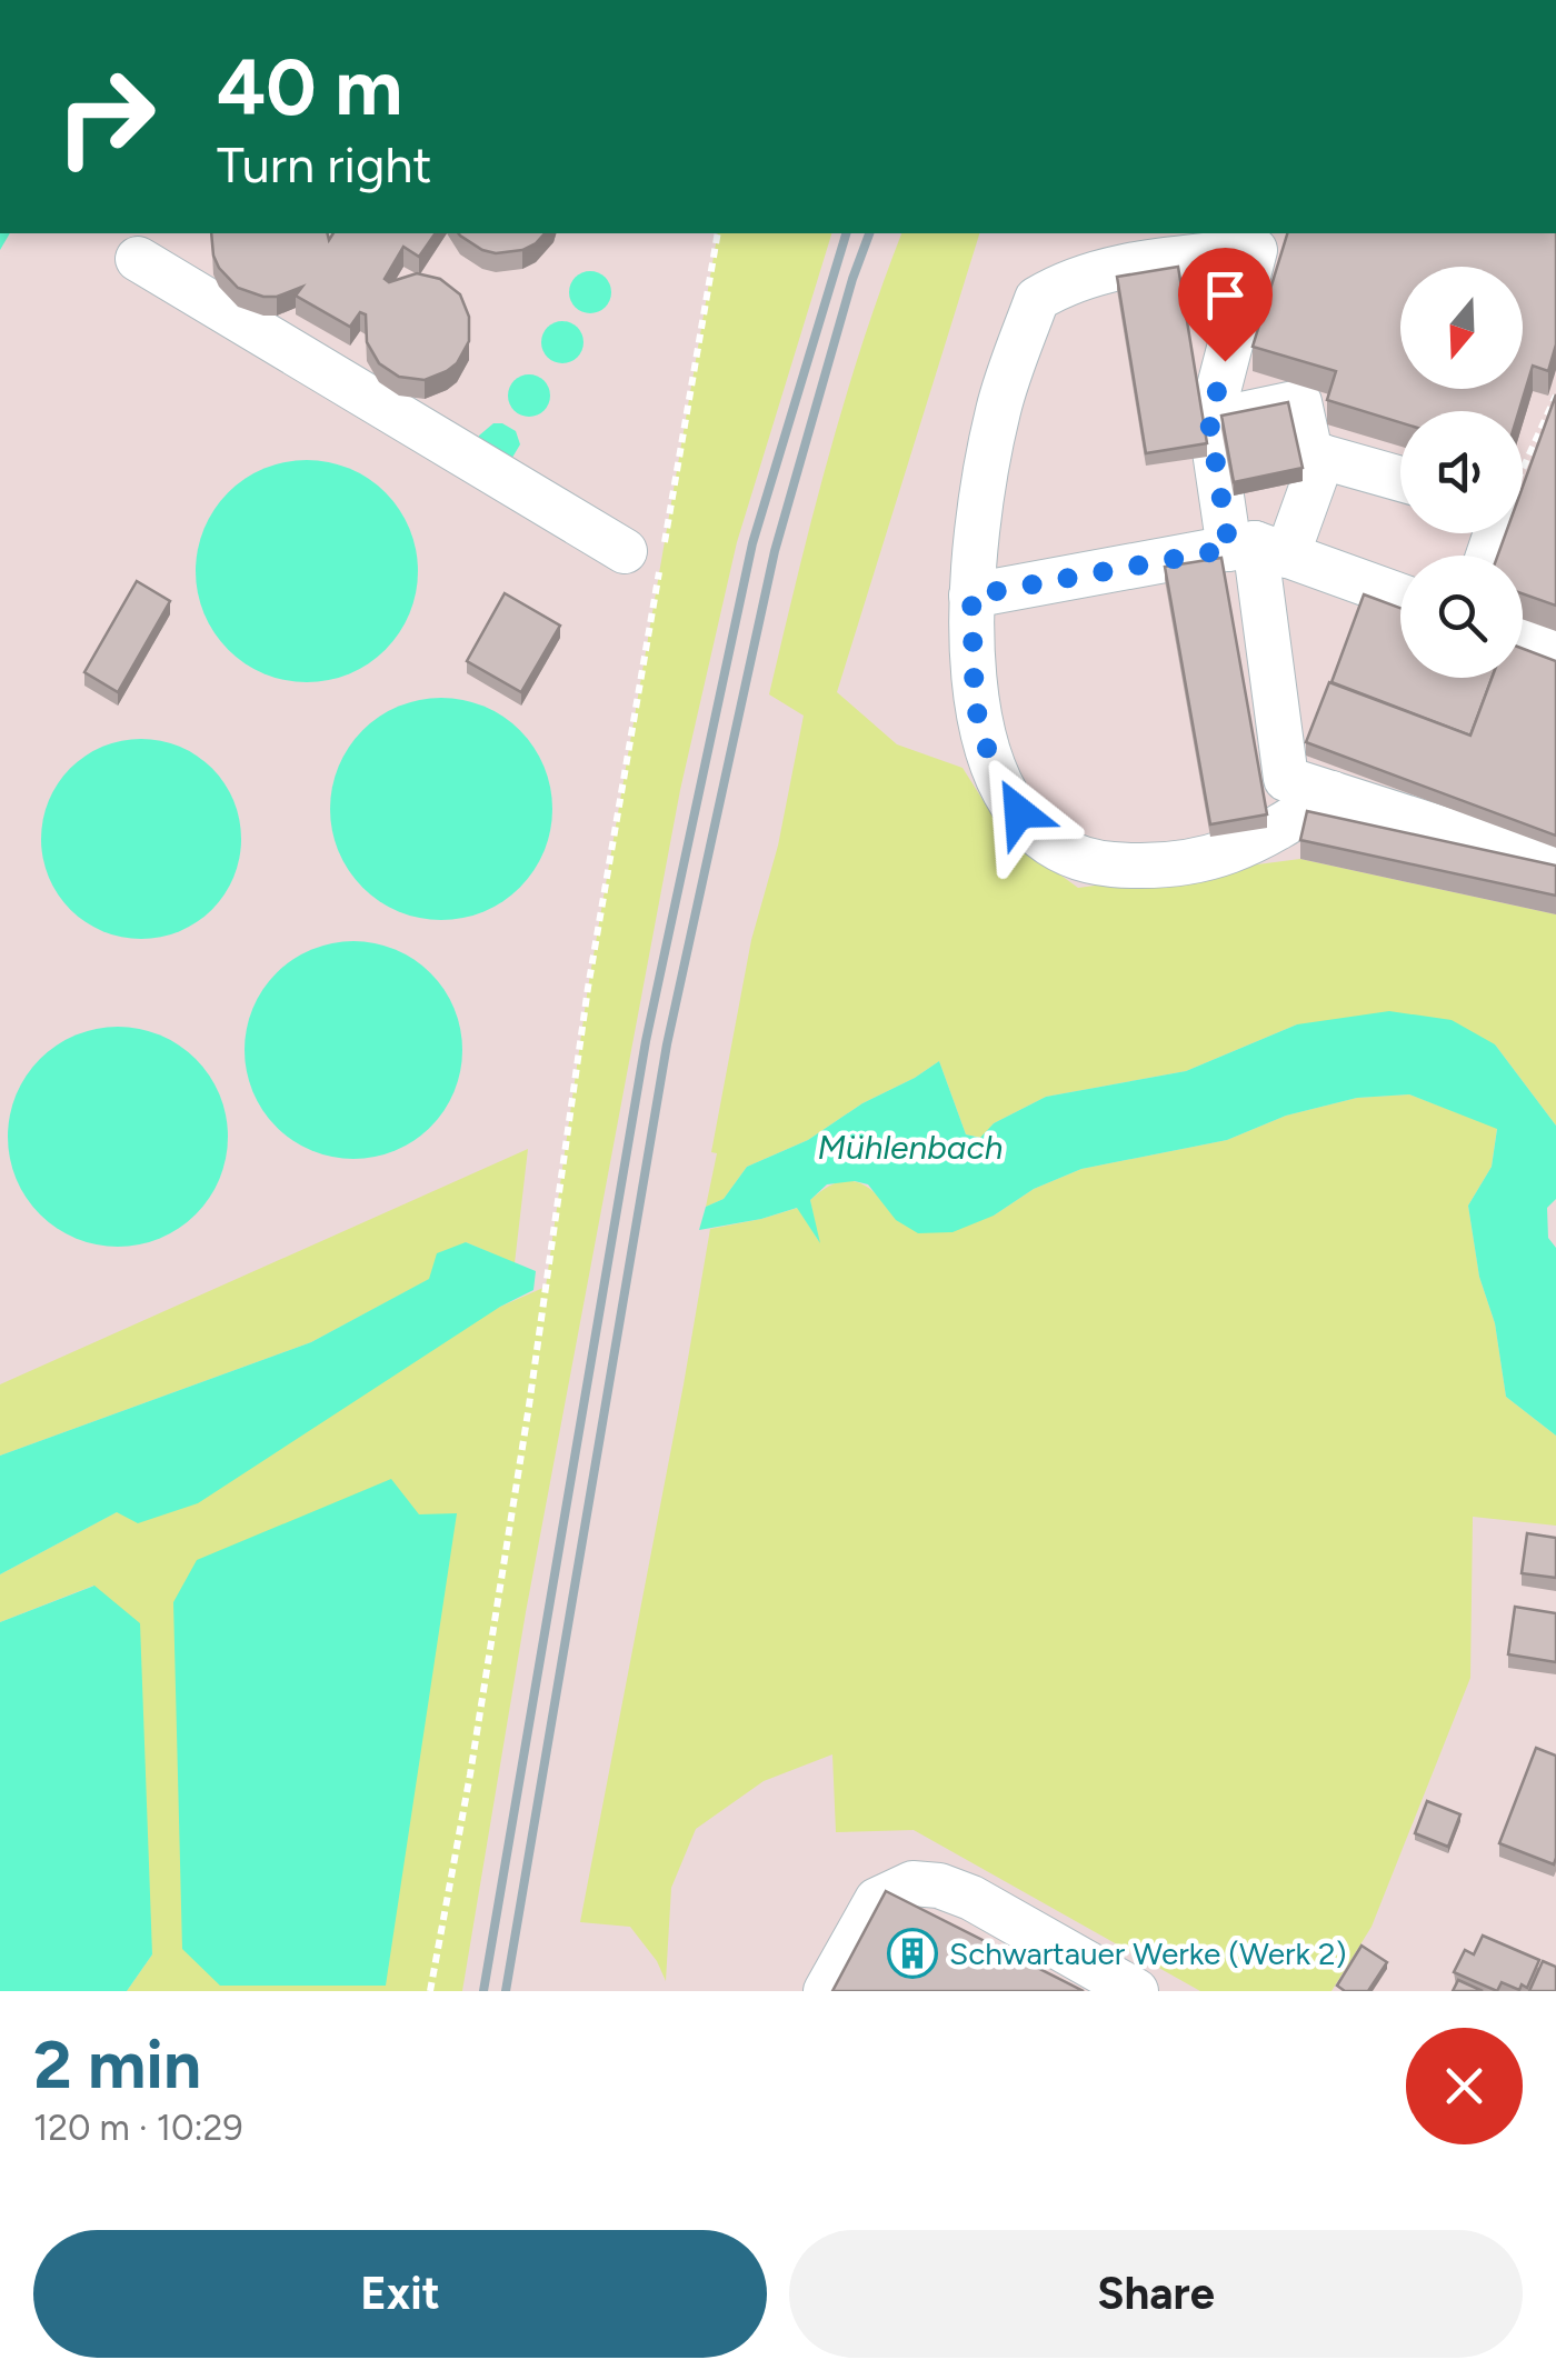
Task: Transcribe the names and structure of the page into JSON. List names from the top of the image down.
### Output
{
  "water": ["Mühlenbach"],
  "places": {
    "building": ["Schwartauer Werke (Werk 2)"]
  },
  "north": "bottom",
  "page": {
    "turn": ["40 m", "Turn right"],
    "heading": ["2 min", "120 m · 10:29"],
    "buttons": ["Exit", "Share"]
  }
}
